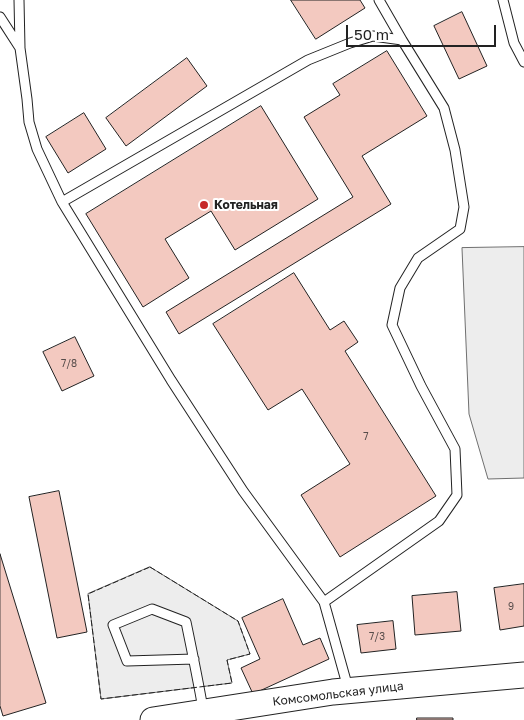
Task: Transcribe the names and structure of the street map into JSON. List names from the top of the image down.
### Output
{
  "streets": {
    "main road": ["Комсомольская улица"]
  },
  "places": ["Котельная"],
  "house_numbers": [
    "7/8",
    "7",
    "9",
    "7/3"
  ],
  "scale_bar": "50 m"
}
